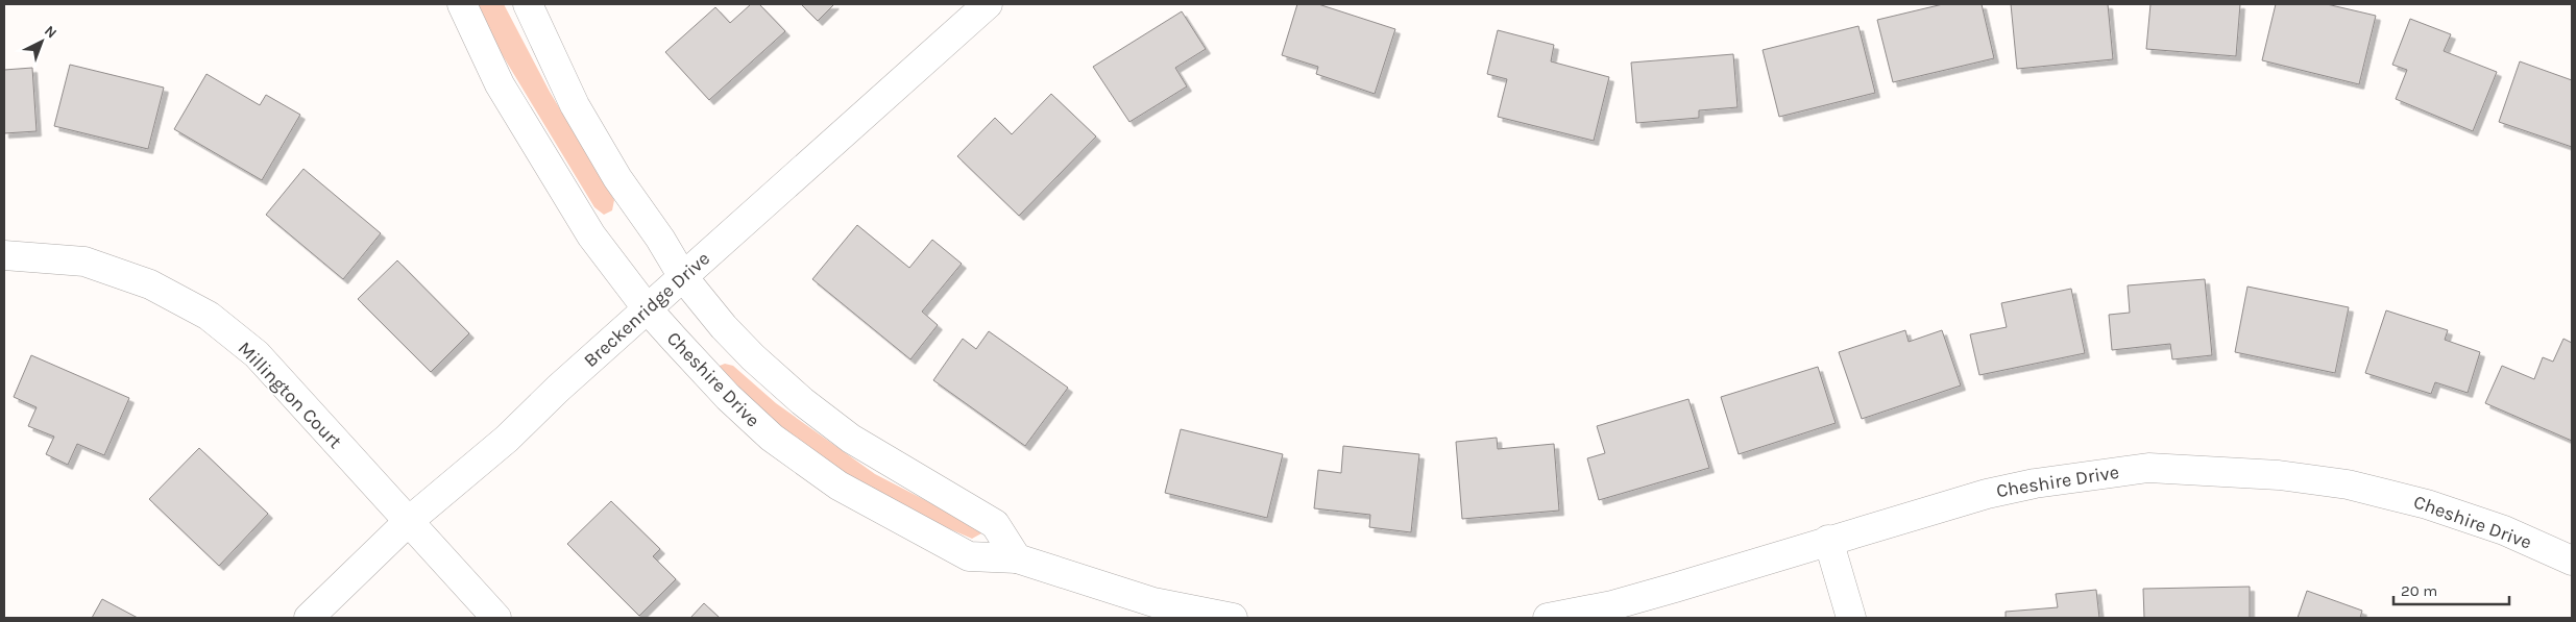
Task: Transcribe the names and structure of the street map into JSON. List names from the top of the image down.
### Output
{
  "streets": {
    "street": ["Breckenridge Drive", "Cheshire Drive", "Millington Court"]
  },
  "crossings": [
    ["Breckenridge Drive", "Cheshire Drive"],
    ["Breckenridge Drive", "Millington Court"]
  ],
  "scale_bar": "20 m",
  "north": "top right"
}
